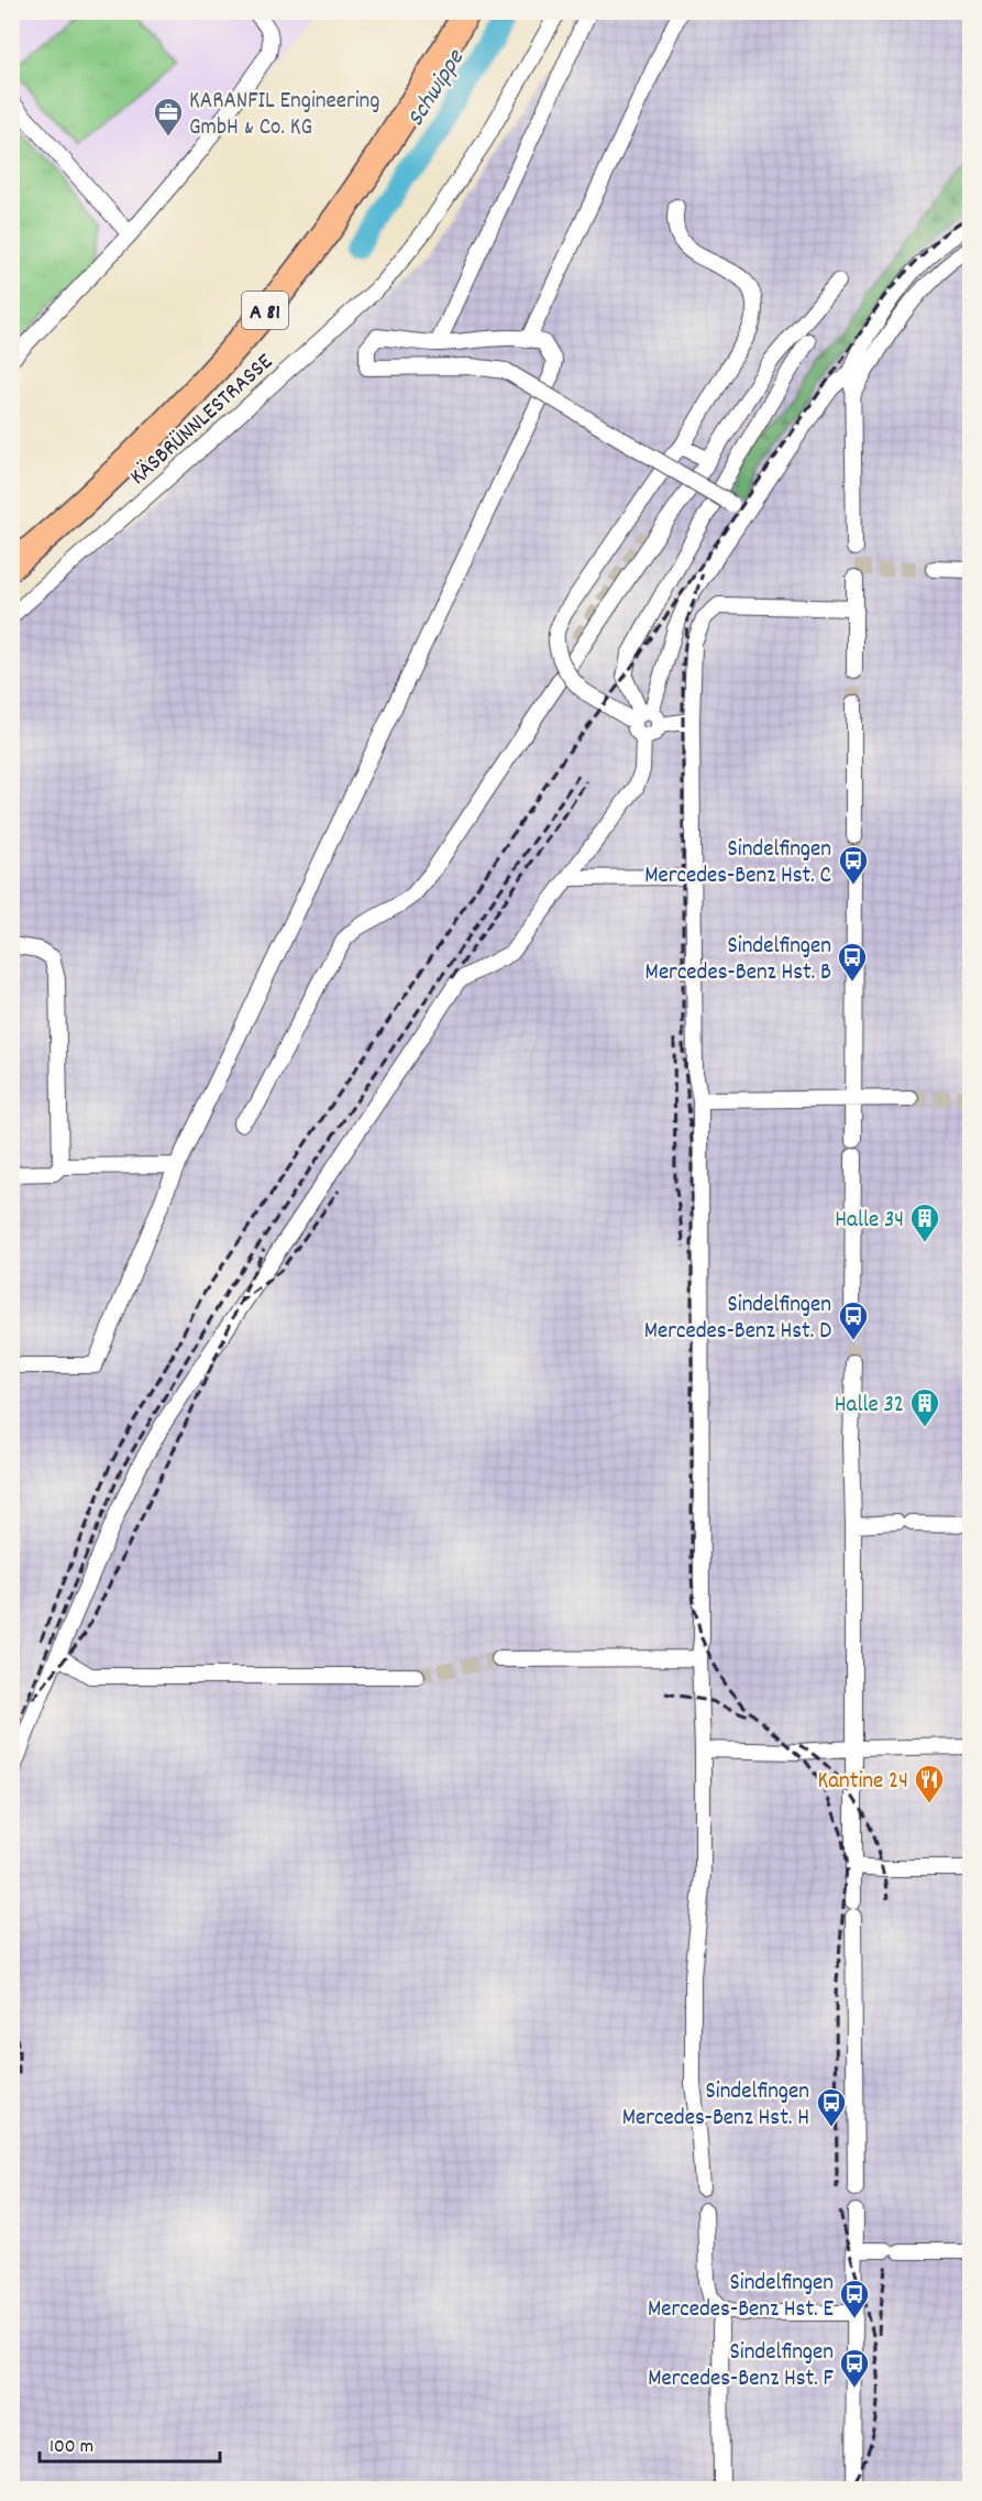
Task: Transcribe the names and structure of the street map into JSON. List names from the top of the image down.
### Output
{
  "streets": {
    "highway": ["A 81"],
    "street": ["KÄSBRÜNNLESTRASSE"]
  },
  "water": ["Schwippe"],
  "places": {
    "office": ["KARANFIL Engineering GmbH & Co. KG"],
    "bus stop": [
      "Sindelfingen Mercedes-Benz Hst. C",
      "Sindelfingen Mercedes-Benz Hst. B",
      "Sindelfingen Mercedes-Benz Hst. D",
      "Sindelfingen Mercedes-Benz Hst. H",
      "Sindelfingen Mercedes-Benz Hst. E",
      "Sindelfingen Mercedes-Benz Hst. F"
    ],
    "building": ["Halle 34", "Halle 32"],
    "restaurant": ["Kantine 24"]
  },
  "scale_bar": "100 m"
}
